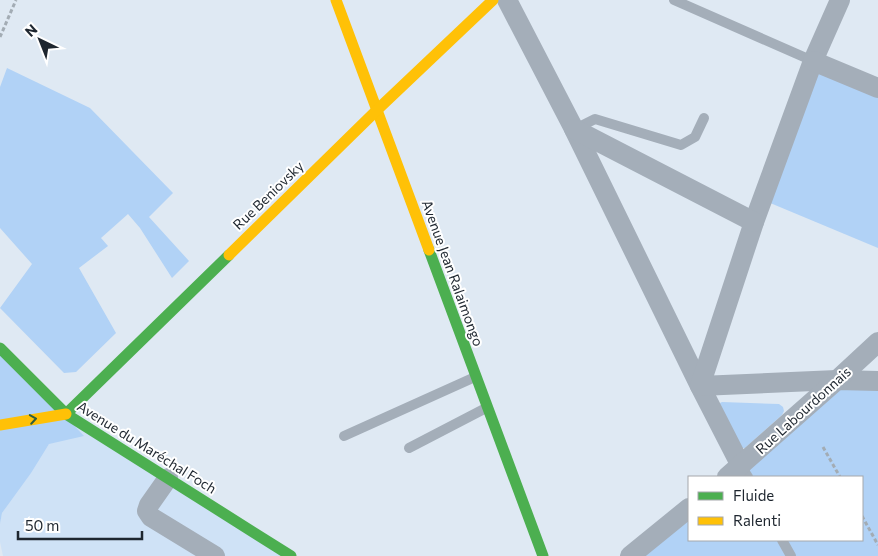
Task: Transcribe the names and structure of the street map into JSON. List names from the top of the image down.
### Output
{
  "streets": {
    "main road": ["Rue Beniovsky", "Avenue Jean Ralaimongo", "Avenue du Maréchal Foch"],
    "street": ["Rue Labourdonnais"]
  },
  "crossings": [
    ["Rue Beniovsky", "Avenue Jean Ralaimongo"],
    ["Rue Beniovsky", "Avenue du Maréchal Foch"]
  ],
  "legend": ["Fluide", "Ralenti"],
  "scale_bar": "50 m",
  "north": "top left"
}
